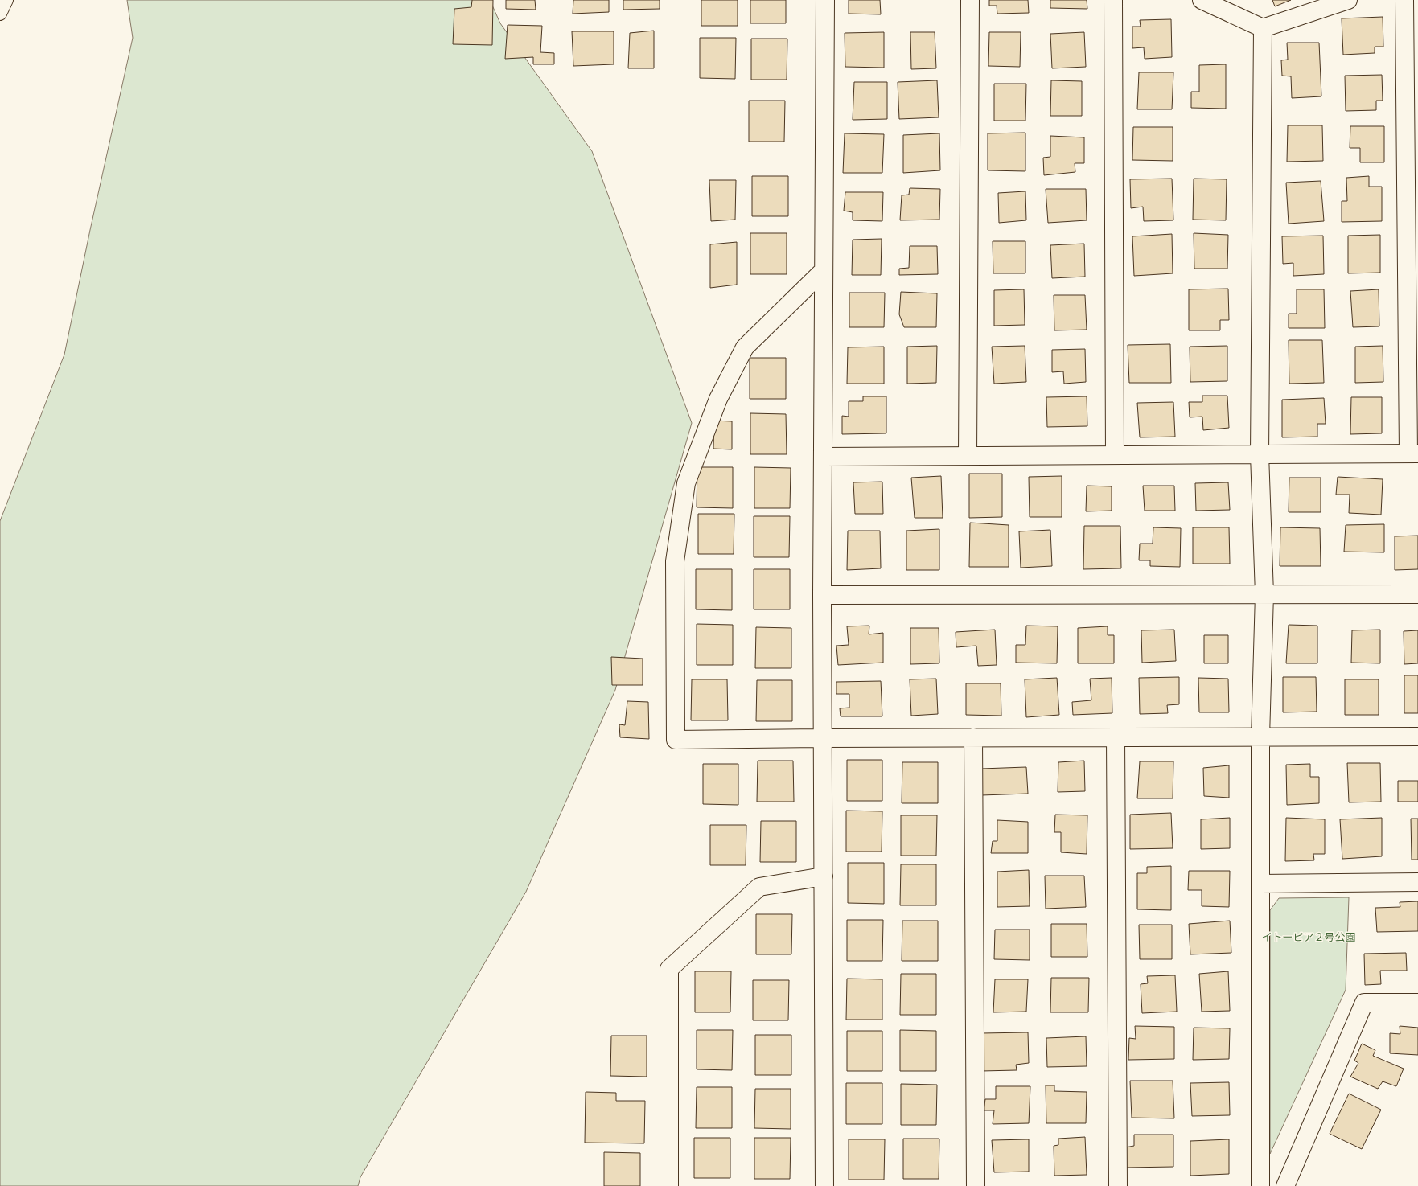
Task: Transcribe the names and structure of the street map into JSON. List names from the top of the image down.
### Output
{
  "parks": ["イトーピア２号公園"]
}
